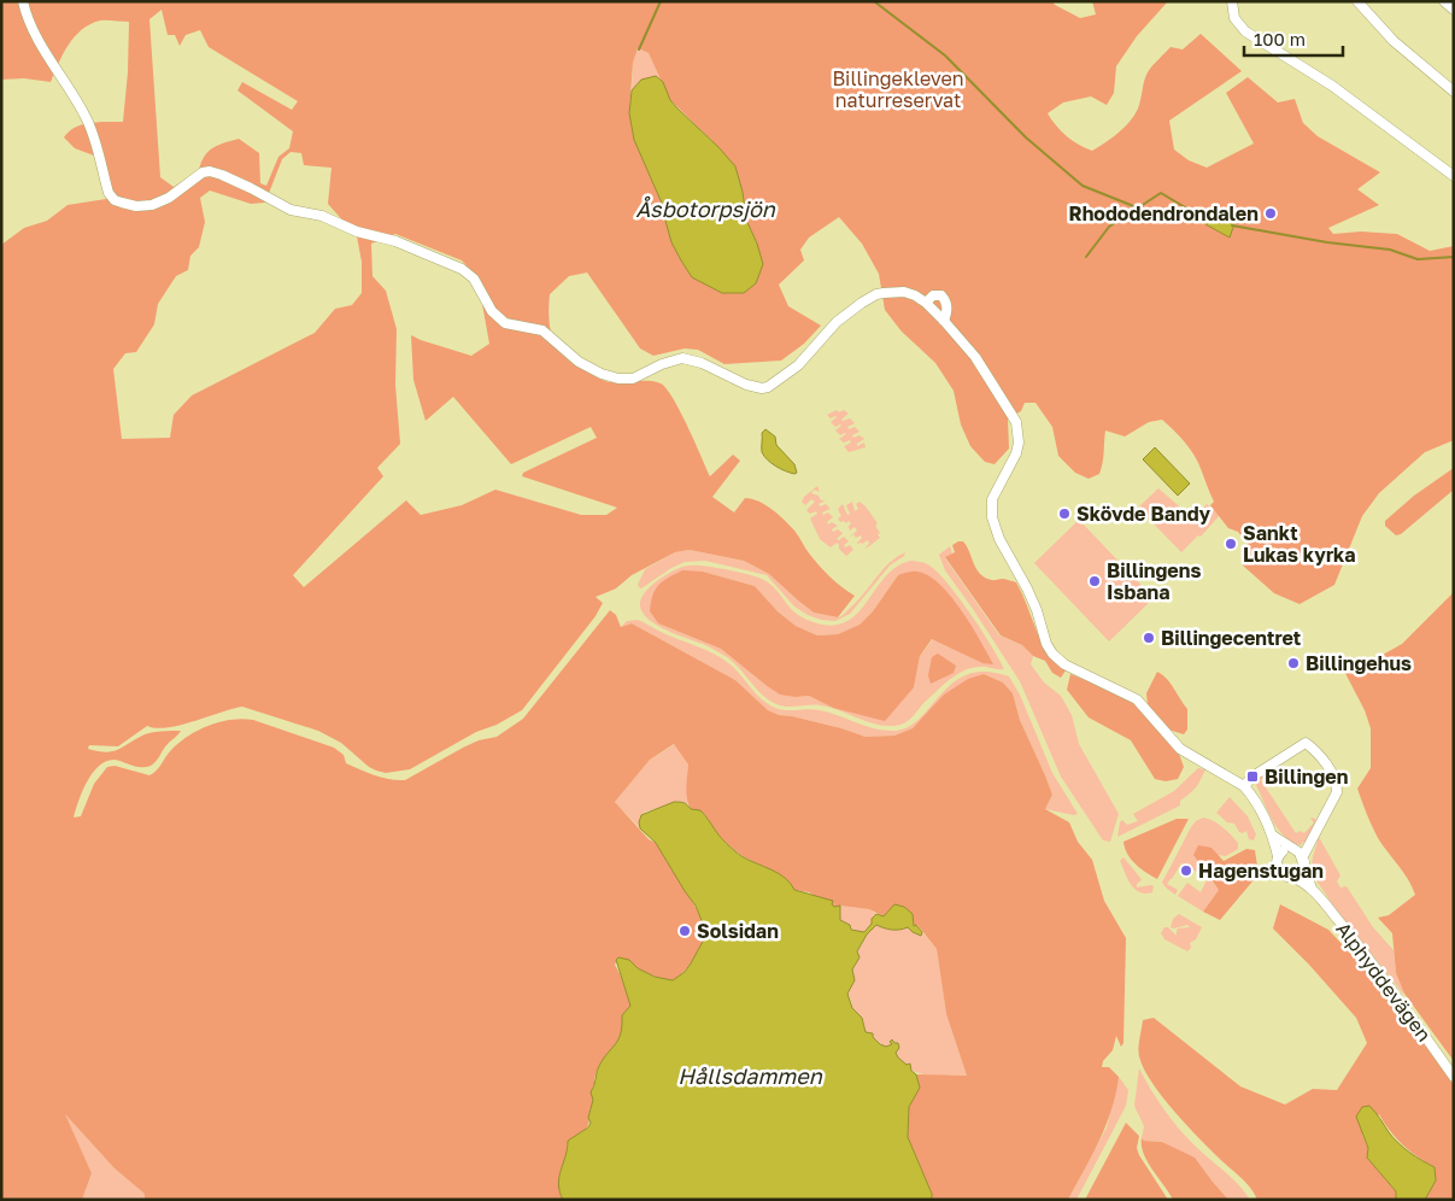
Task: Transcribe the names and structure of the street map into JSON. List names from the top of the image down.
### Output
{
  "streets": {
    "street": ["Alphyddevägen"]
  },
  "water": ["Åsbotorpsjön", "Hållsdammen"],
  "parks": ["Billingekleven naturreservat"],
  "places": {
    "other": [
      "Rhododendrondalen",
      "Skövde Bandy",
      "Sankt Lukas kyrka",
      "Billingens Isbana",
      "Billingecentret",
      "Billingehus",
      "Hagenstugan",
      "Solsidan"
    ],
    "transit": ["Billingen"]
  },
  "scale_bar": "100 m"
}
